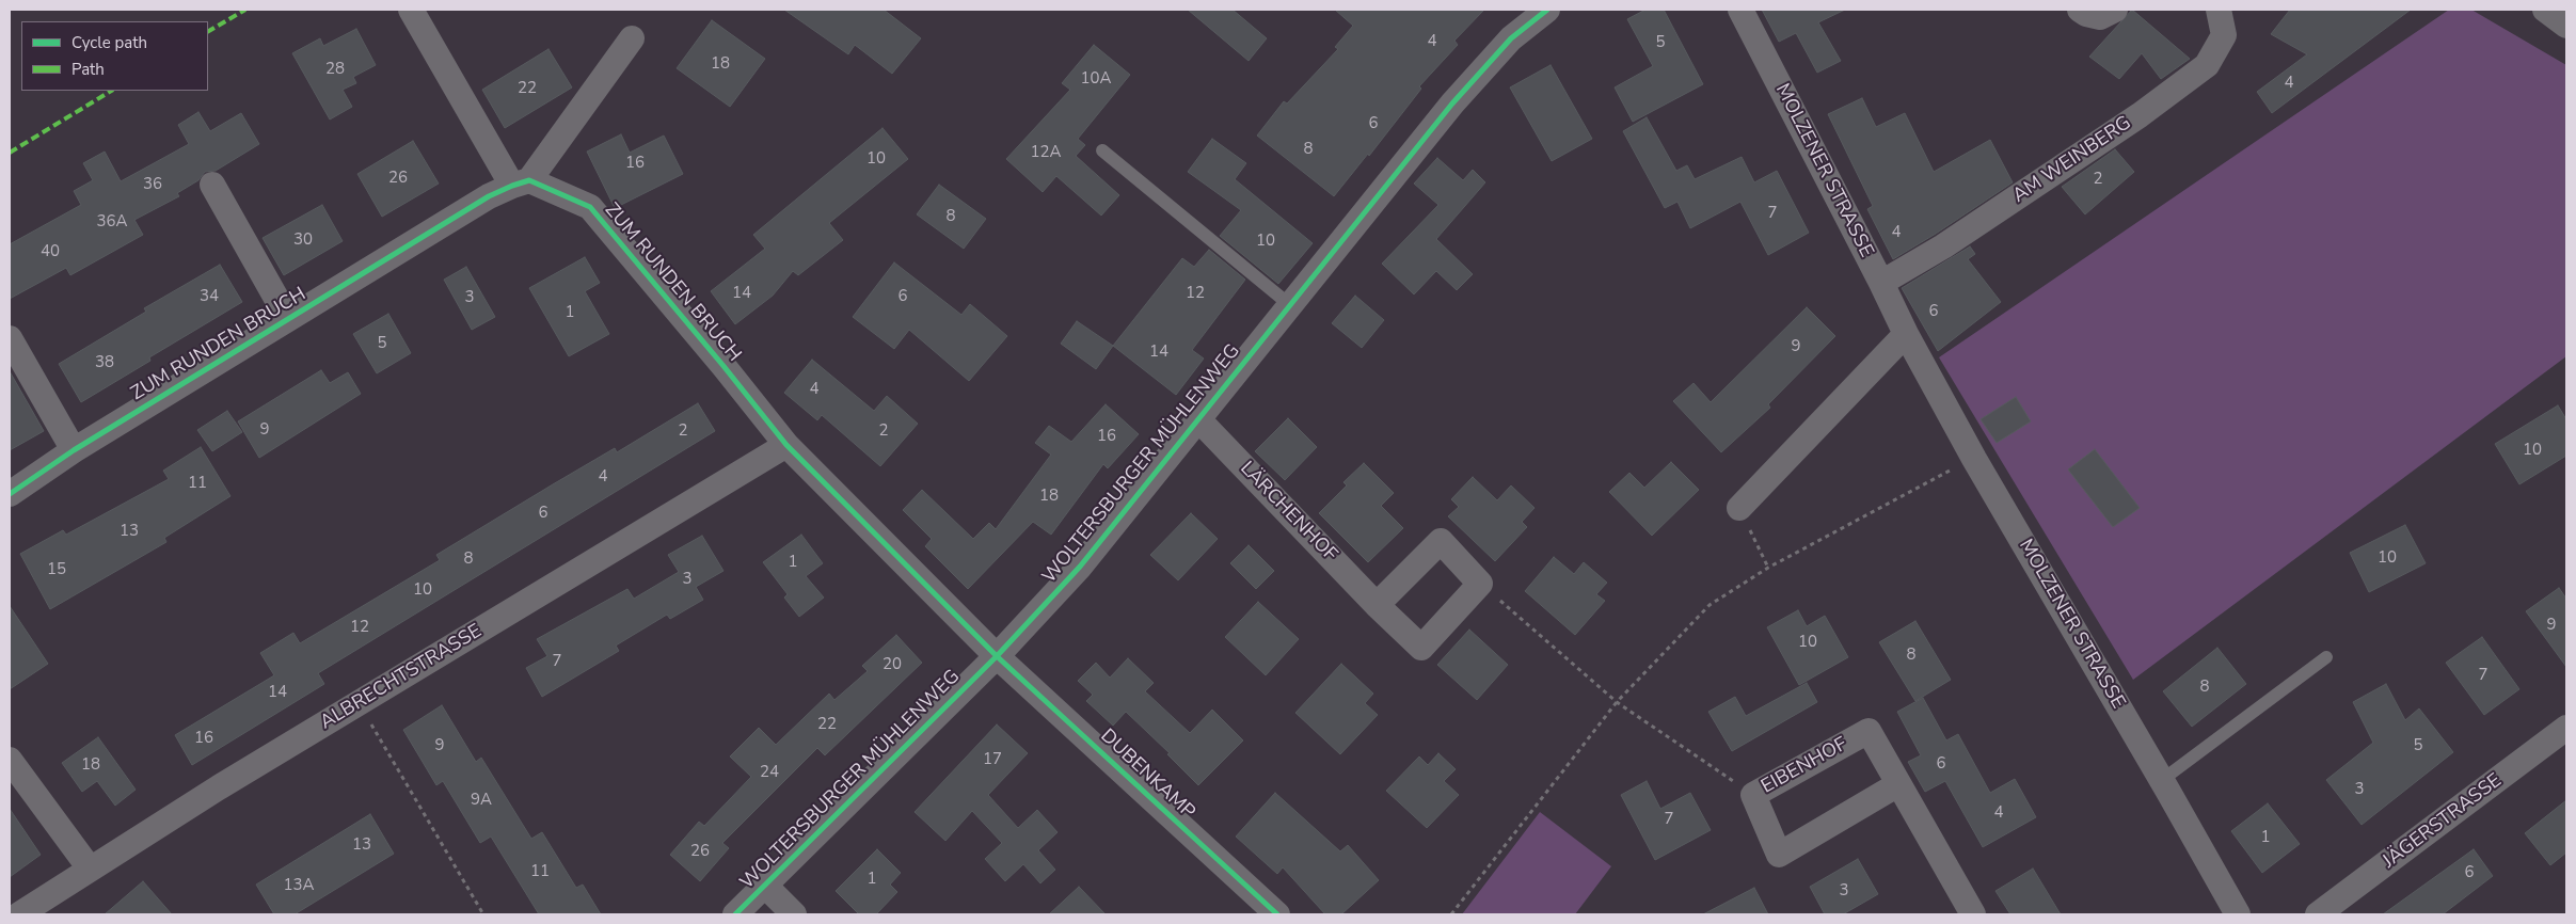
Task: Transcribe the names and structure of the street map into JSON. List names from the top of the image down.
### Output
{
  "streets": {
    "street": [
      "AM WEINBERG",
      "MOLZENER STRASSE",
      "ZUM RUNDEN BRUCH",
      "WOLTERSBURGER MÜHLENWEG",
      "LÄRCHENHOF",
      "ALBRECHTSTRASSE",
      "EIBENHOF",
      "DUBENKAMP",
      "JÄGERSTRASSE"
    ]
  },
  "crossings": [
    ["AM WEINBERG", "MOLZENER STRASSE"],
    ["ZUM RUNDEN BRUCH", "WOLTERSBURGER MÜHLENWEG"],
    ["ZUM RUNDEN BRUCH", "ALBRECHTSTRASSE"],
    ["ZUM RUNDEN BRUCH", "DUBENKAMP"],
    ["WOLTERSBURGER MÜHLENWEG", "LÄRCHENHOF"],
    ["WOLTERSBURGER MÜHLENWEG", "DUBENKAMP"]
  ],
  "house_numbers": [
    "4",
    "5",
    "18",
    "28",
    "10A",
    "4",
    "22",
    "6",
    "8",
    "12A",
    "10",
    "16",
    "26",
    "2",
    "36",
    "7",
    "8",
    "36A",
    "4",
    "30",
    "10",
    "40",
    "14",
    "12",
    "34",
    "6",
    "3",
    "6",
    "1",
    "5",
    "9",
    "14",
    "38",
    "4",
    "9",
    "2",
    "2",
    "16",
    "10",
    "4",
    "11",
    "18",
    "6",
    "13",
    "10",
    "8",
    "1",
    "15",
    "3",
    "10",
    "9",
    "12",
    "10",
    "8",
    "7",
    "20",
    "7",
    "8",
    "14",
    "22",
    "16",
    "9",
    "5",
    "17",
    "6",
    "18",
    "24",
    "3",
    "9A",
    "4",
    "7",
    "1",
    "13",
    "26",
    "11",
    "6",
    "1",
    "13A",
    "3"
  ],
  "legend": ["Cycle path", "Path"]
}
